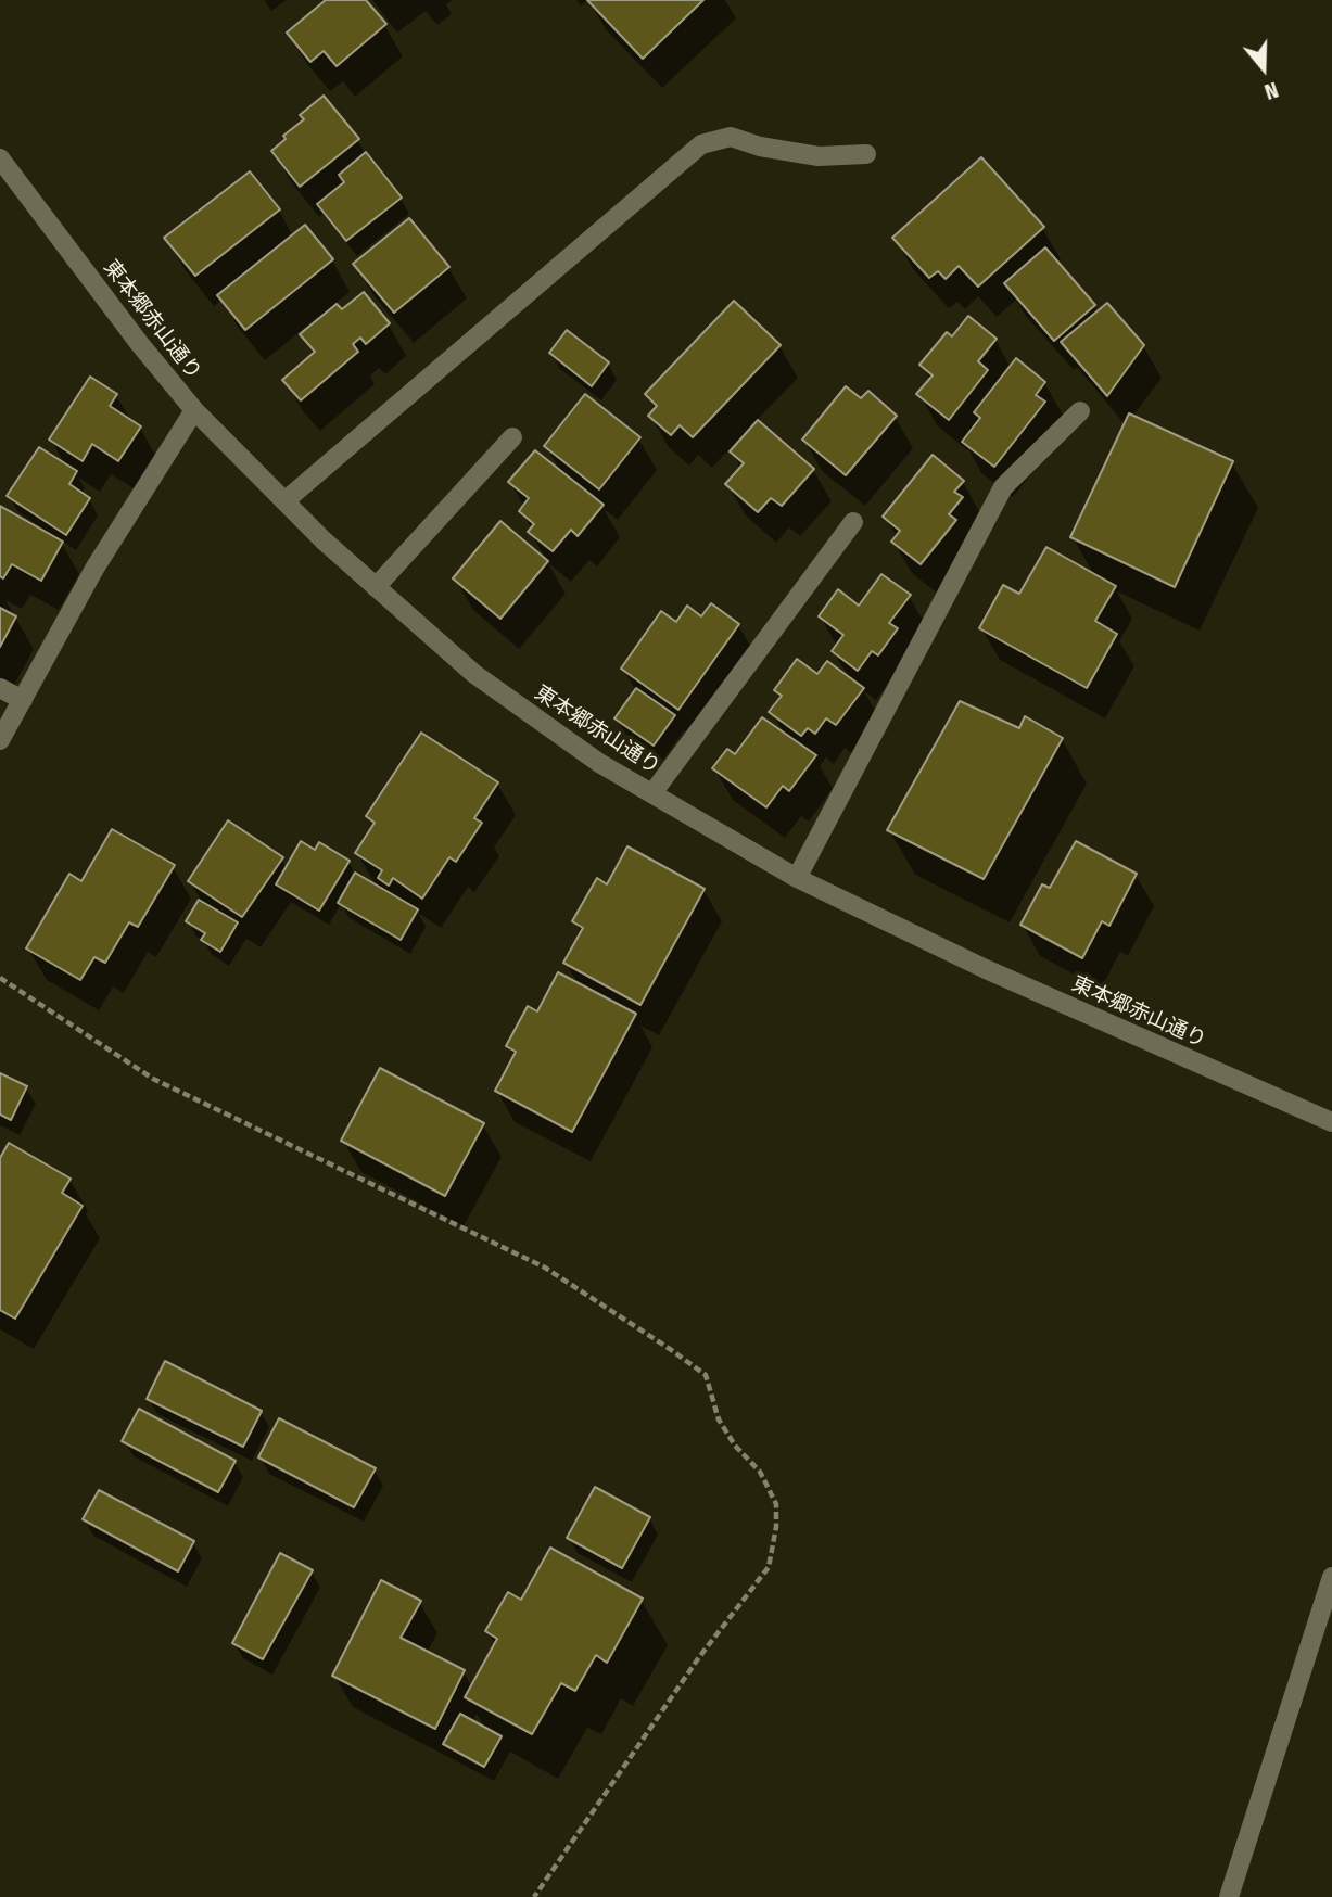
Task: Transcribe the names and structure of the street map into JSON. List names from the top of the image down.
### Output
{
  "streets": {
    "street": ["東本郷赤山通り"]
  },
  "north": "bottom"
}
